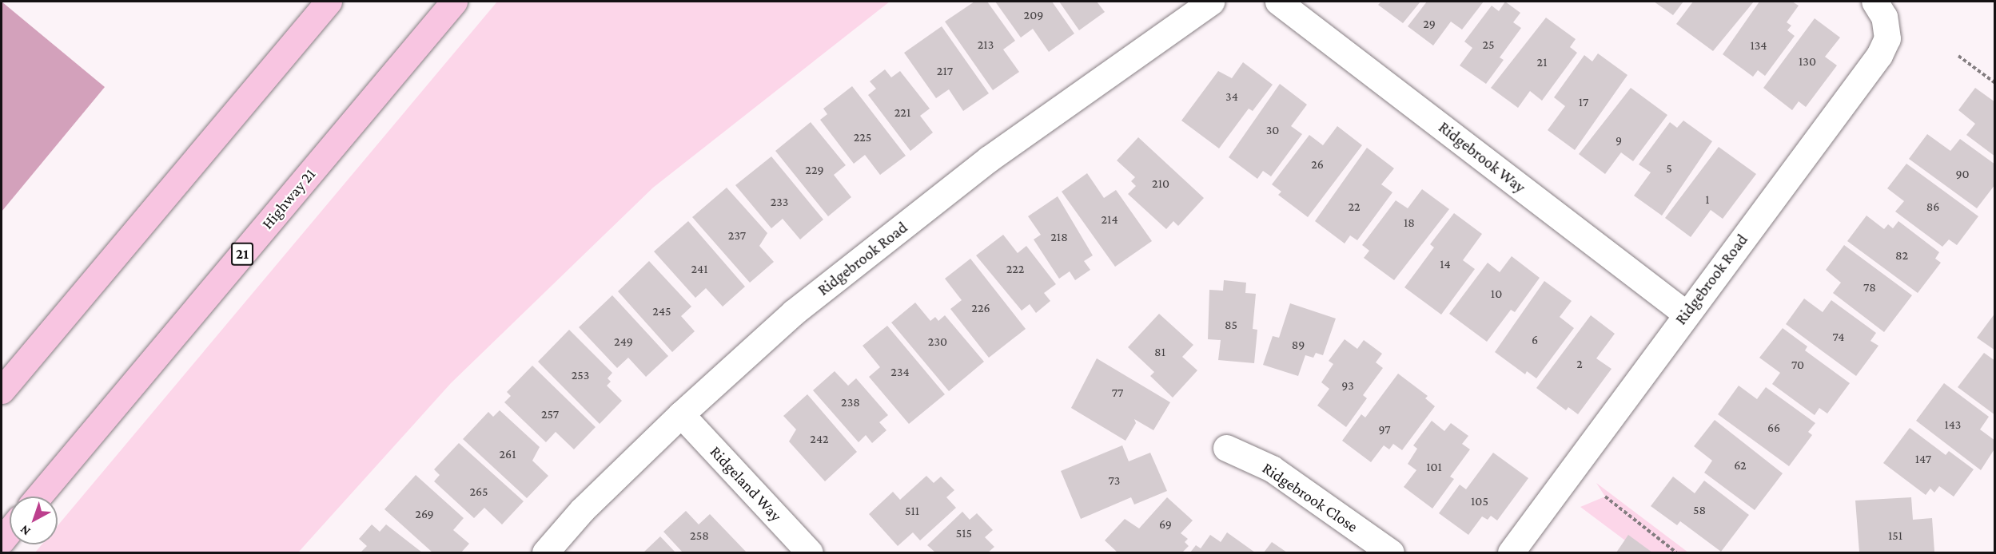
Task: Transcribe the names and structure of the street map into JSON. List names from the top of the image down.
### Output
{
  "streets": {
    "main road": ["Highway 21", "21"],
    "street": [
      "Ridgebrook Way",
      "Ridgebrook Road",
      "Ridgeland Way",
      "Ridgebrook Close"
    ]
  },
  "crossings": [
    ["Ridgebrook Way", "Ridgebrook Road"],
    ["Ridgebrook Road", "Ridgeland Way"]
  ],
  "house_numbers": [
    "209",
    "29",
    "213",
    "25",
    "134",
    "130",
    "21",
    "217",
    "34",
    "17",
    "221",
    "30",
    "225",
    "9",
    "26",
    "5",
    "229",
    "90",
    "210",
    "1",
    "233",
    "22",
    "86",
    "214",
    "18",
    "237",
    "218",
    "82",
    "14",
    "241",
    "222",
    "78",
    "10",
    "226",
    "245",
    "85",
    "74",
    "6",
    "249",
    "230",
    "89",
    "81",
    "2",
    "70",
    "234",
    "253",
    "93",
    "77",
    "238",
    "257",
    "143",
    "66",
    "97",
    "242",
    "261",
    "147",
    "62",
    "101",
    "73",
    "265",
    "105",
    "58",
    "511",
    "269",
    "69",
    "515",
    "258",
    "151"
  ],
  "north": "bottom left"
}
